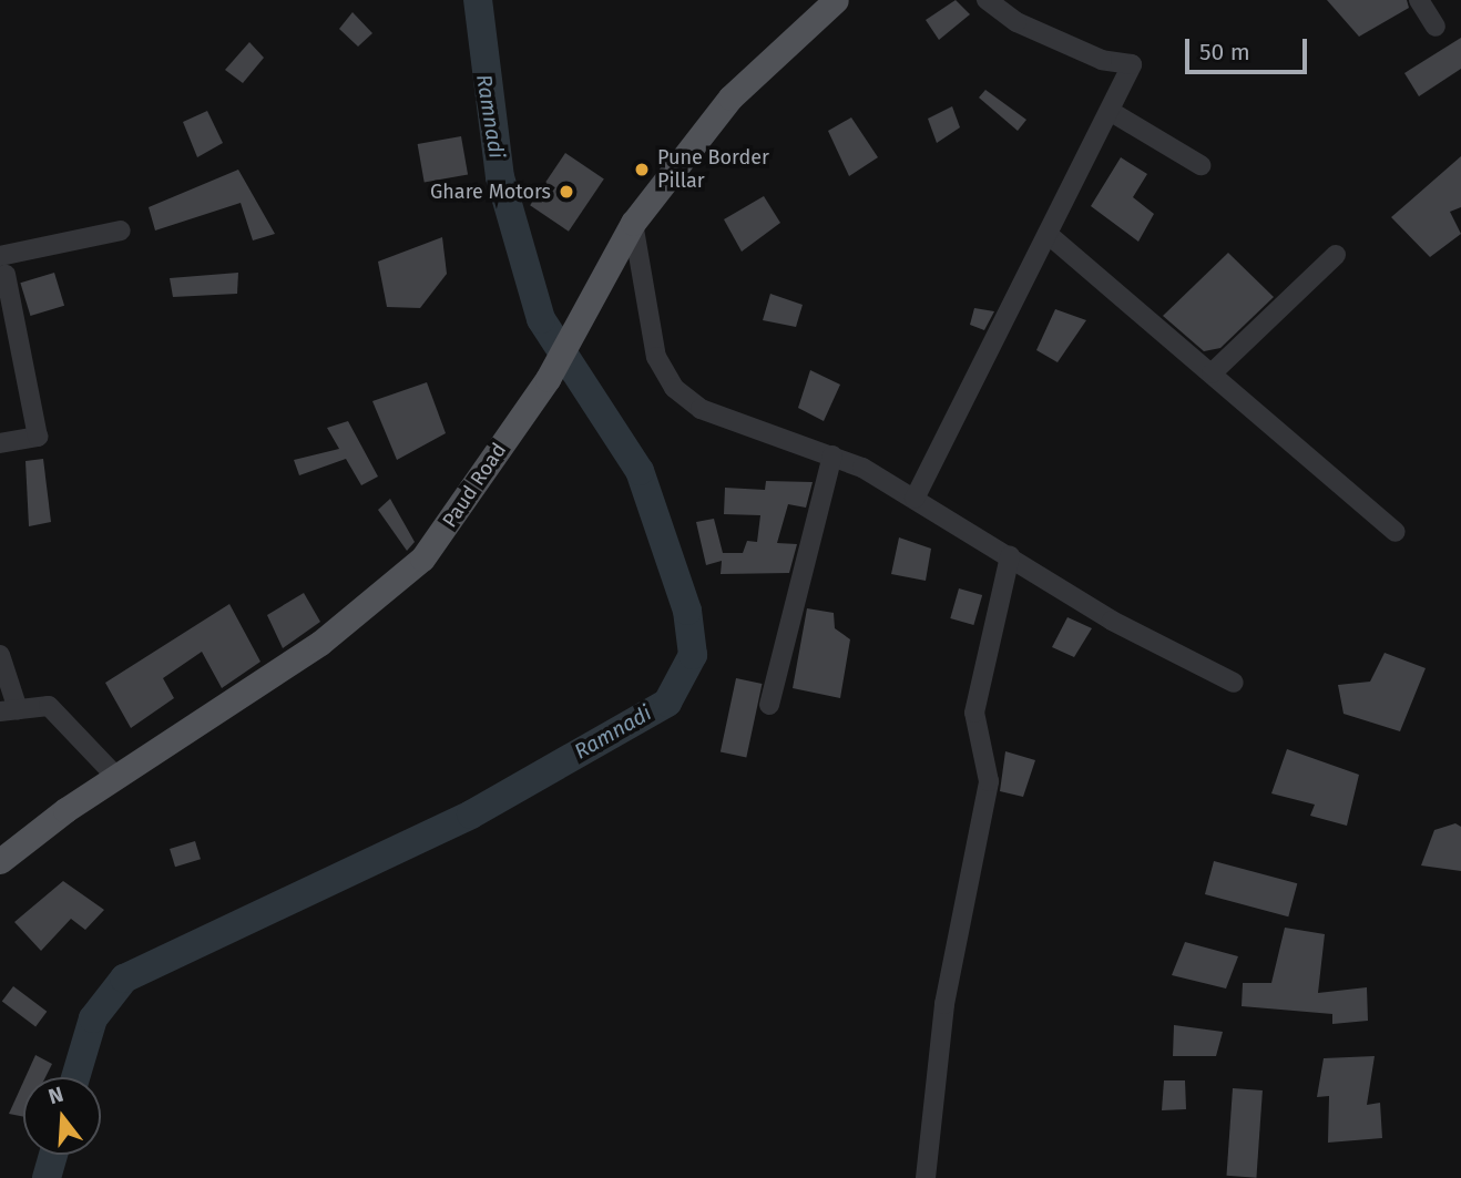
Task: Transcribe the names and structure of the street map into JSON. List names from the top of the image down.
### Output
{
  "streets": {
    "main road": ["Paud Road"]
  },
  "water": ["Ramnadi"],
  "places": ["Pune Border Pillar", "Ghare Motors"],
  "scale_bar": "50 m",
  "north": "top"
}
